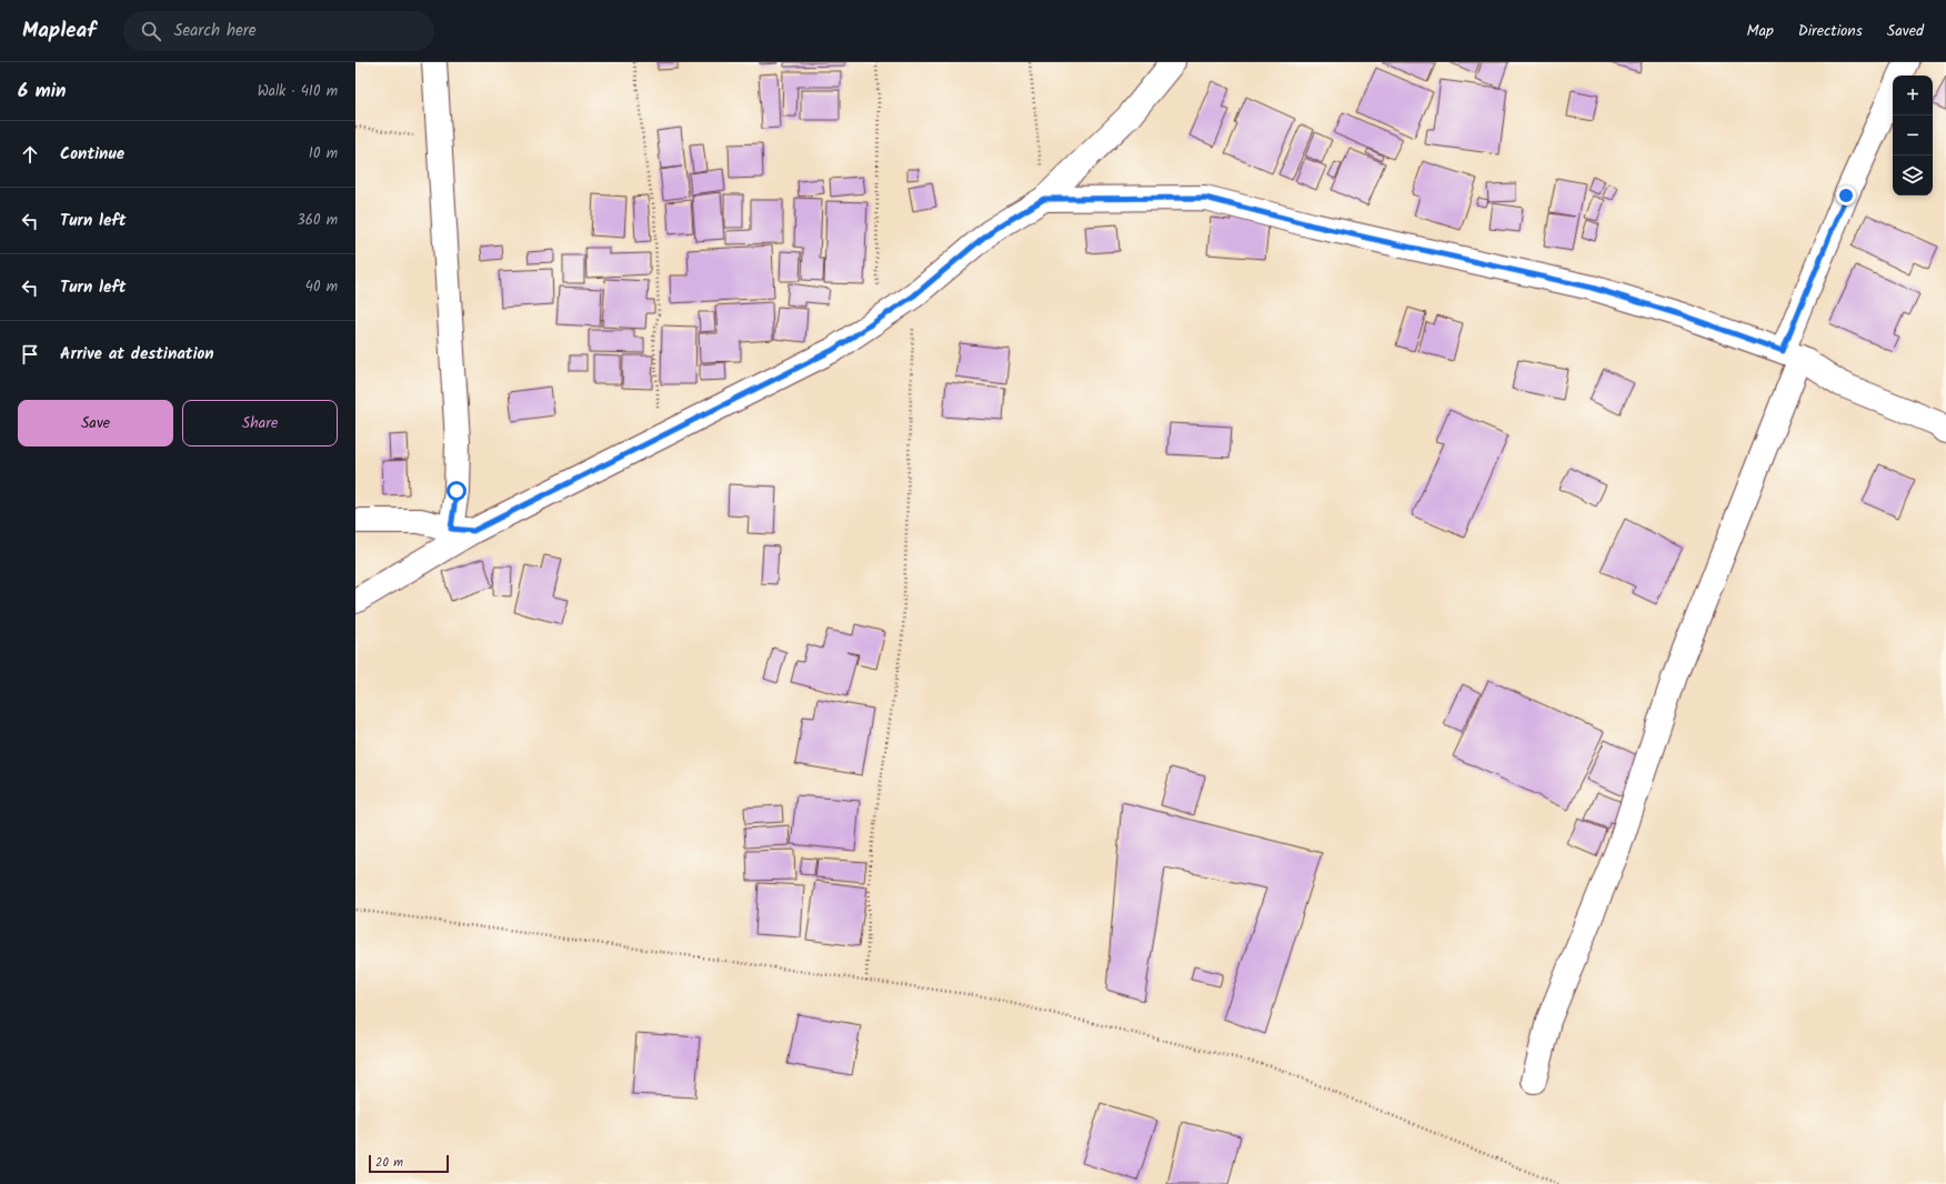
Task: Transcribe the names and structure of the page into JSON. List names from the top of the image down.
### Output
{
  "scale_bar": "20 m",
  "page": {
    "header": "Mapleaf",
    "search": "Search here",
    "nav": ["Map", "Directions", "Saved"],
    "heading": ["6 min", "Walk · 410 m"],
    "map_buttons": ["+", "−"],
    "list": [
      ["Continue", "10 m"],
      ["Turn left", "360 m"],
      ["Turn left", "40 m"],
      "Arrive at destination"
    ],
    "buttons": ["Save", "Share"],
    "scale": "20 m"
  }
}
